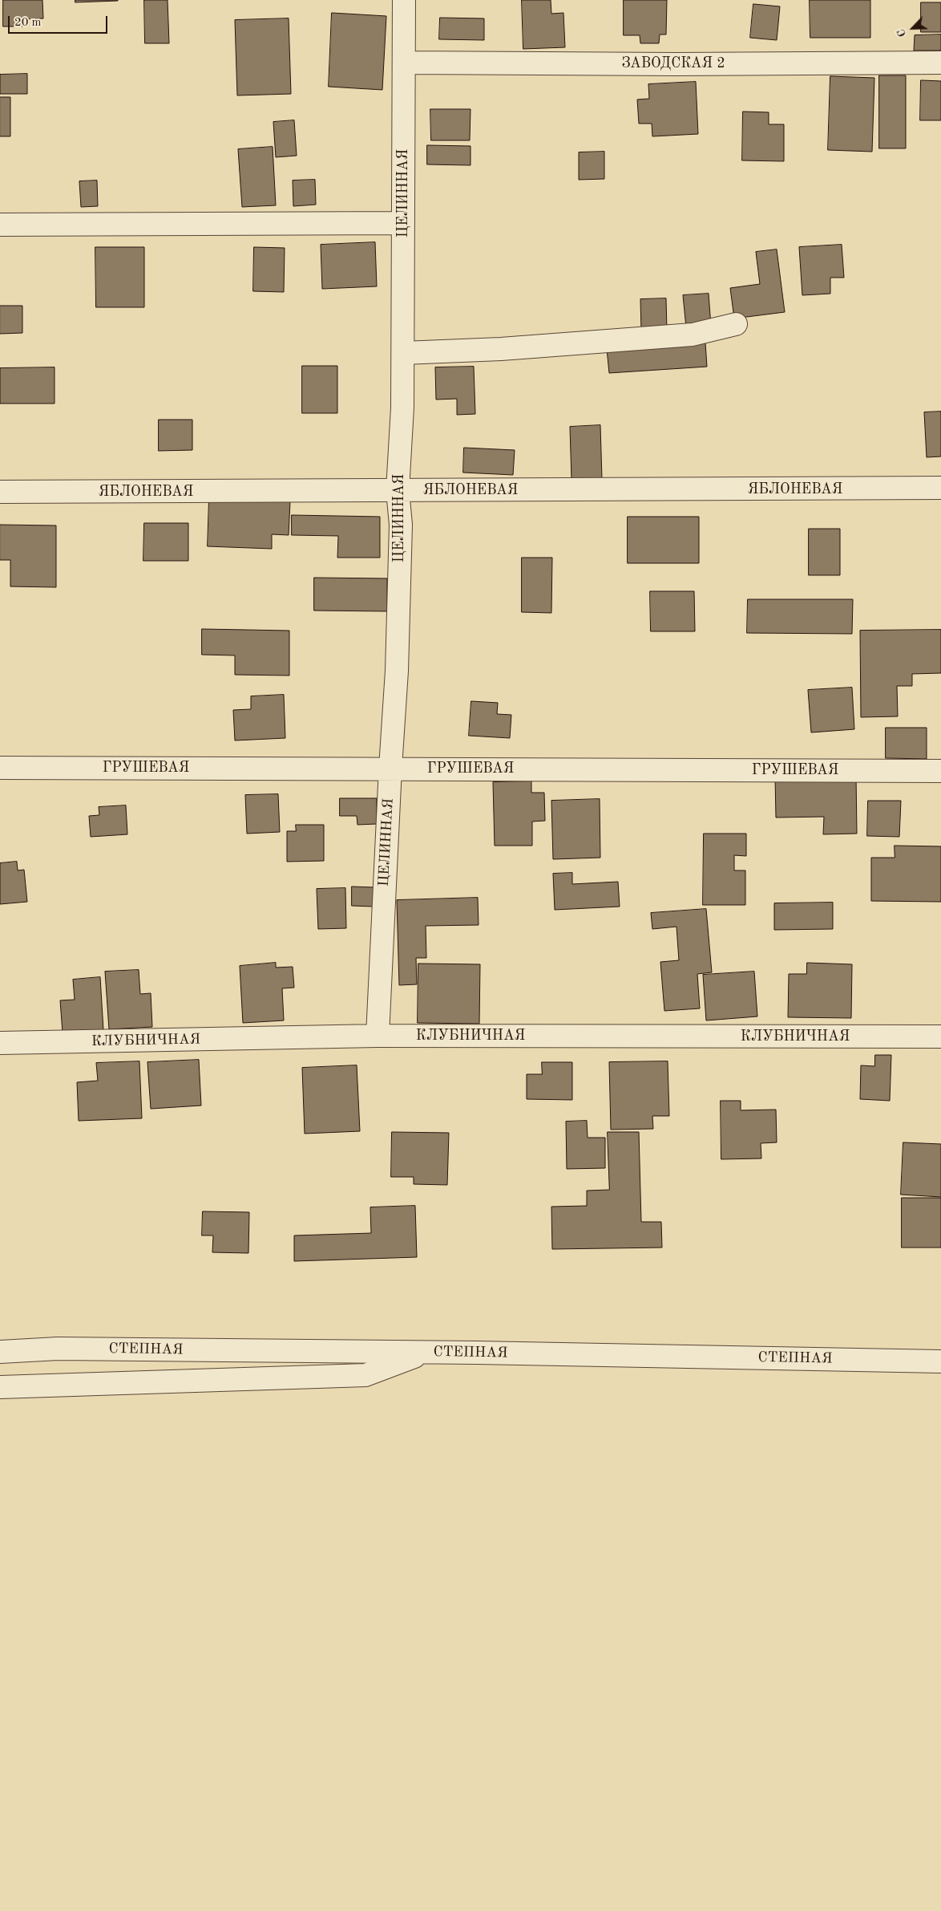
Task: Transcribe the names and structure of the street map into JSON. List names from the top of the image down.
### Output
{
  "streets": {
    "street": [
      "ЗАВОДСКАЯ 2",
      "ЦЕЛИННАЯ",
      "ЯБЛОНЕВАЯ",
      "ГРУШЕВАЯ",
      "КЛУБНИЧНАЯ",
      "СТЕПНАЯ"
    ]
  },
  "crossings": [
    ["ЗАВОДСКАЯ 2", "ЦЕЛИННАЯ"],
    ["ЦЕЛИННАЯ", "ЯБЛОНЕВАЯ"],
    ["ЦЕЛИННАЯ", "ГРУШЕВАЯ"],
    ["ЦЕЛИННАЯ", "КЛУБНИЧНАЯ"]
  ],
  "scale_bar": "20 m",
  "north": "bottom left"
}
